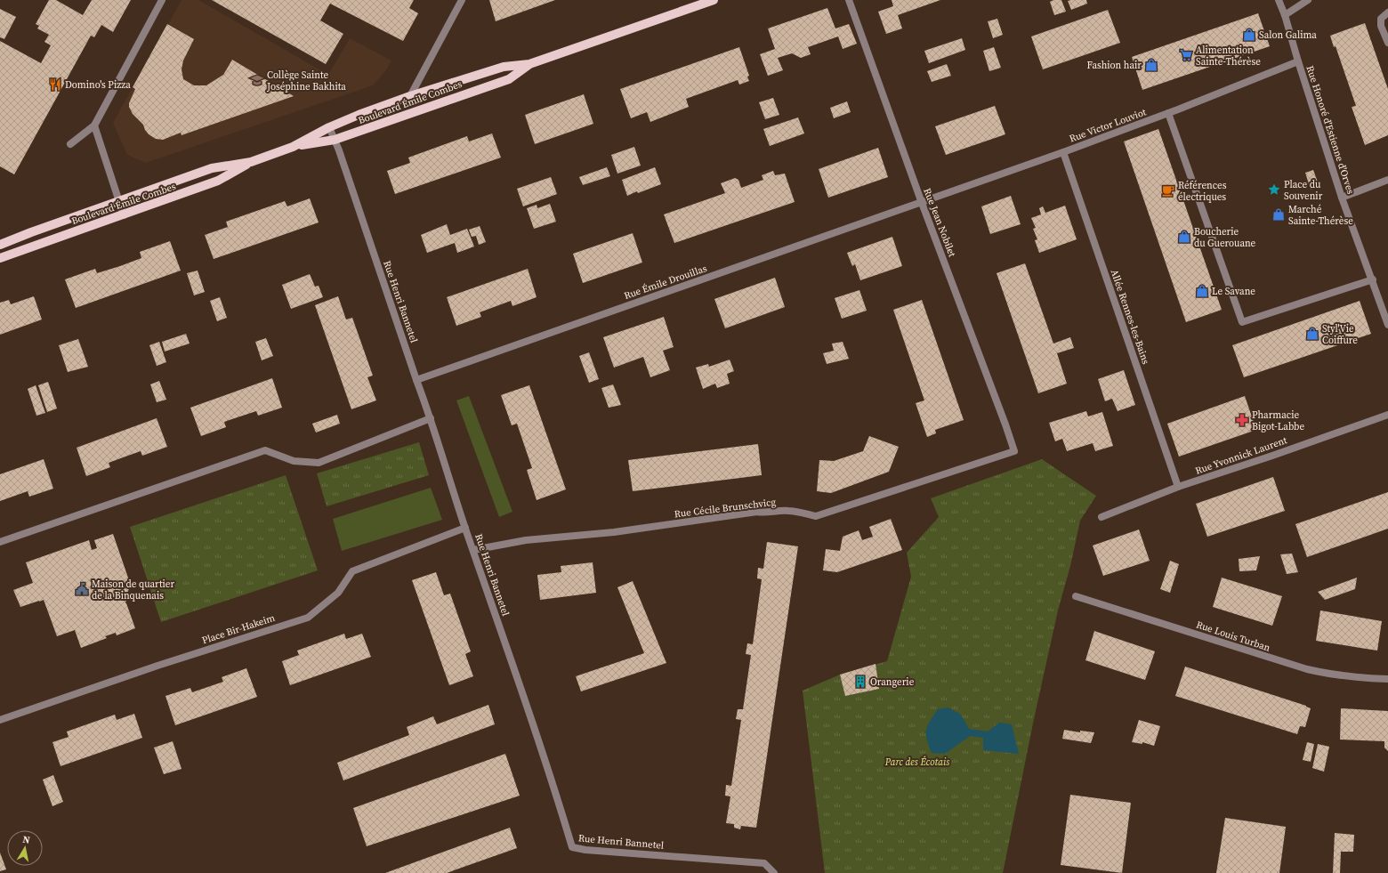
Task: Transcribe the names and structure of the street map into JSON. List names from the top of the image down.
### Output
{
  "streets": {
    "main road": ["Boulevard Émile Combes"],
    "street": [
      "Rue Victor Louviot",
      "Rue Honoré d'Estienne d'Orves",
      "Rue Jean Nobilet",
      "Rue Émile Drouillas",
      "Rue Henri Bannetel",
      "Allée Rennes-les-Bains",
      "Rue Yvonnick Laurent",
      "Rue Cécile Brunschvicg",
      "Place Bir-Hakeim",
      "Rue Louis Turban"
    ]
  },
  "crossings": [
    ["Boulevard Émile Combes", "Rue Henri Bannetel"],
    ["Rue Victor Louviot", "Rue Honoré d'Estienne d'Orves"],
    ["Rue Victor Louviot", "Rue Jean Nobilet"],
    ["Rue Victor Louviot", "Rue Émile Drouillas"],
    ["Rue Victor Louviot", "Allée Rennes-les-Bains"],
    ["Rue Jean Nobilet", "Rue Émile Drouillas"],
    ["Rue Jean Nobilet", "Rue Cécile Brunschvicg"],
    ["Rue Émile Drouillas", "Rue Henri Bannetel"],
    ["Rue Henri Bannetel", "Rue Cécile Brunschvicg"],
    ["Rue Henri Bannetel", "Place Bir-Hakeim"],
    ["Allée Rennes-les-Bains", "Rue Yvonnick Laurent"]
  ],
  "parks": ["Parc des Écotais"],
  "places": {
    "shop": [
      "Salon Galima",
      "Fashion hair",
      "Marché Sainte-Thérèse",
      "Boucherie du Guerouane",
      "Le Savane",
      "Styl'Vie Coiffure"
    ],
    "supermarket": ["Alimentation Sainte-Thérèse"],
    "school or university": ["Collège Sainte Joséphine Bakhita"],
    "restaurant": ["Domino's Pizza"],
    "place": ["Place du Souvenir"],
    "cafe": ["Références électriques"],
    "pharmacy": ["Pharmacie Bigot-Labbe"],
    "public building": ["Maison de quartier de la Binquenais"],
    "building": ["Orangerie"]
  },
  "north": "top"
}
